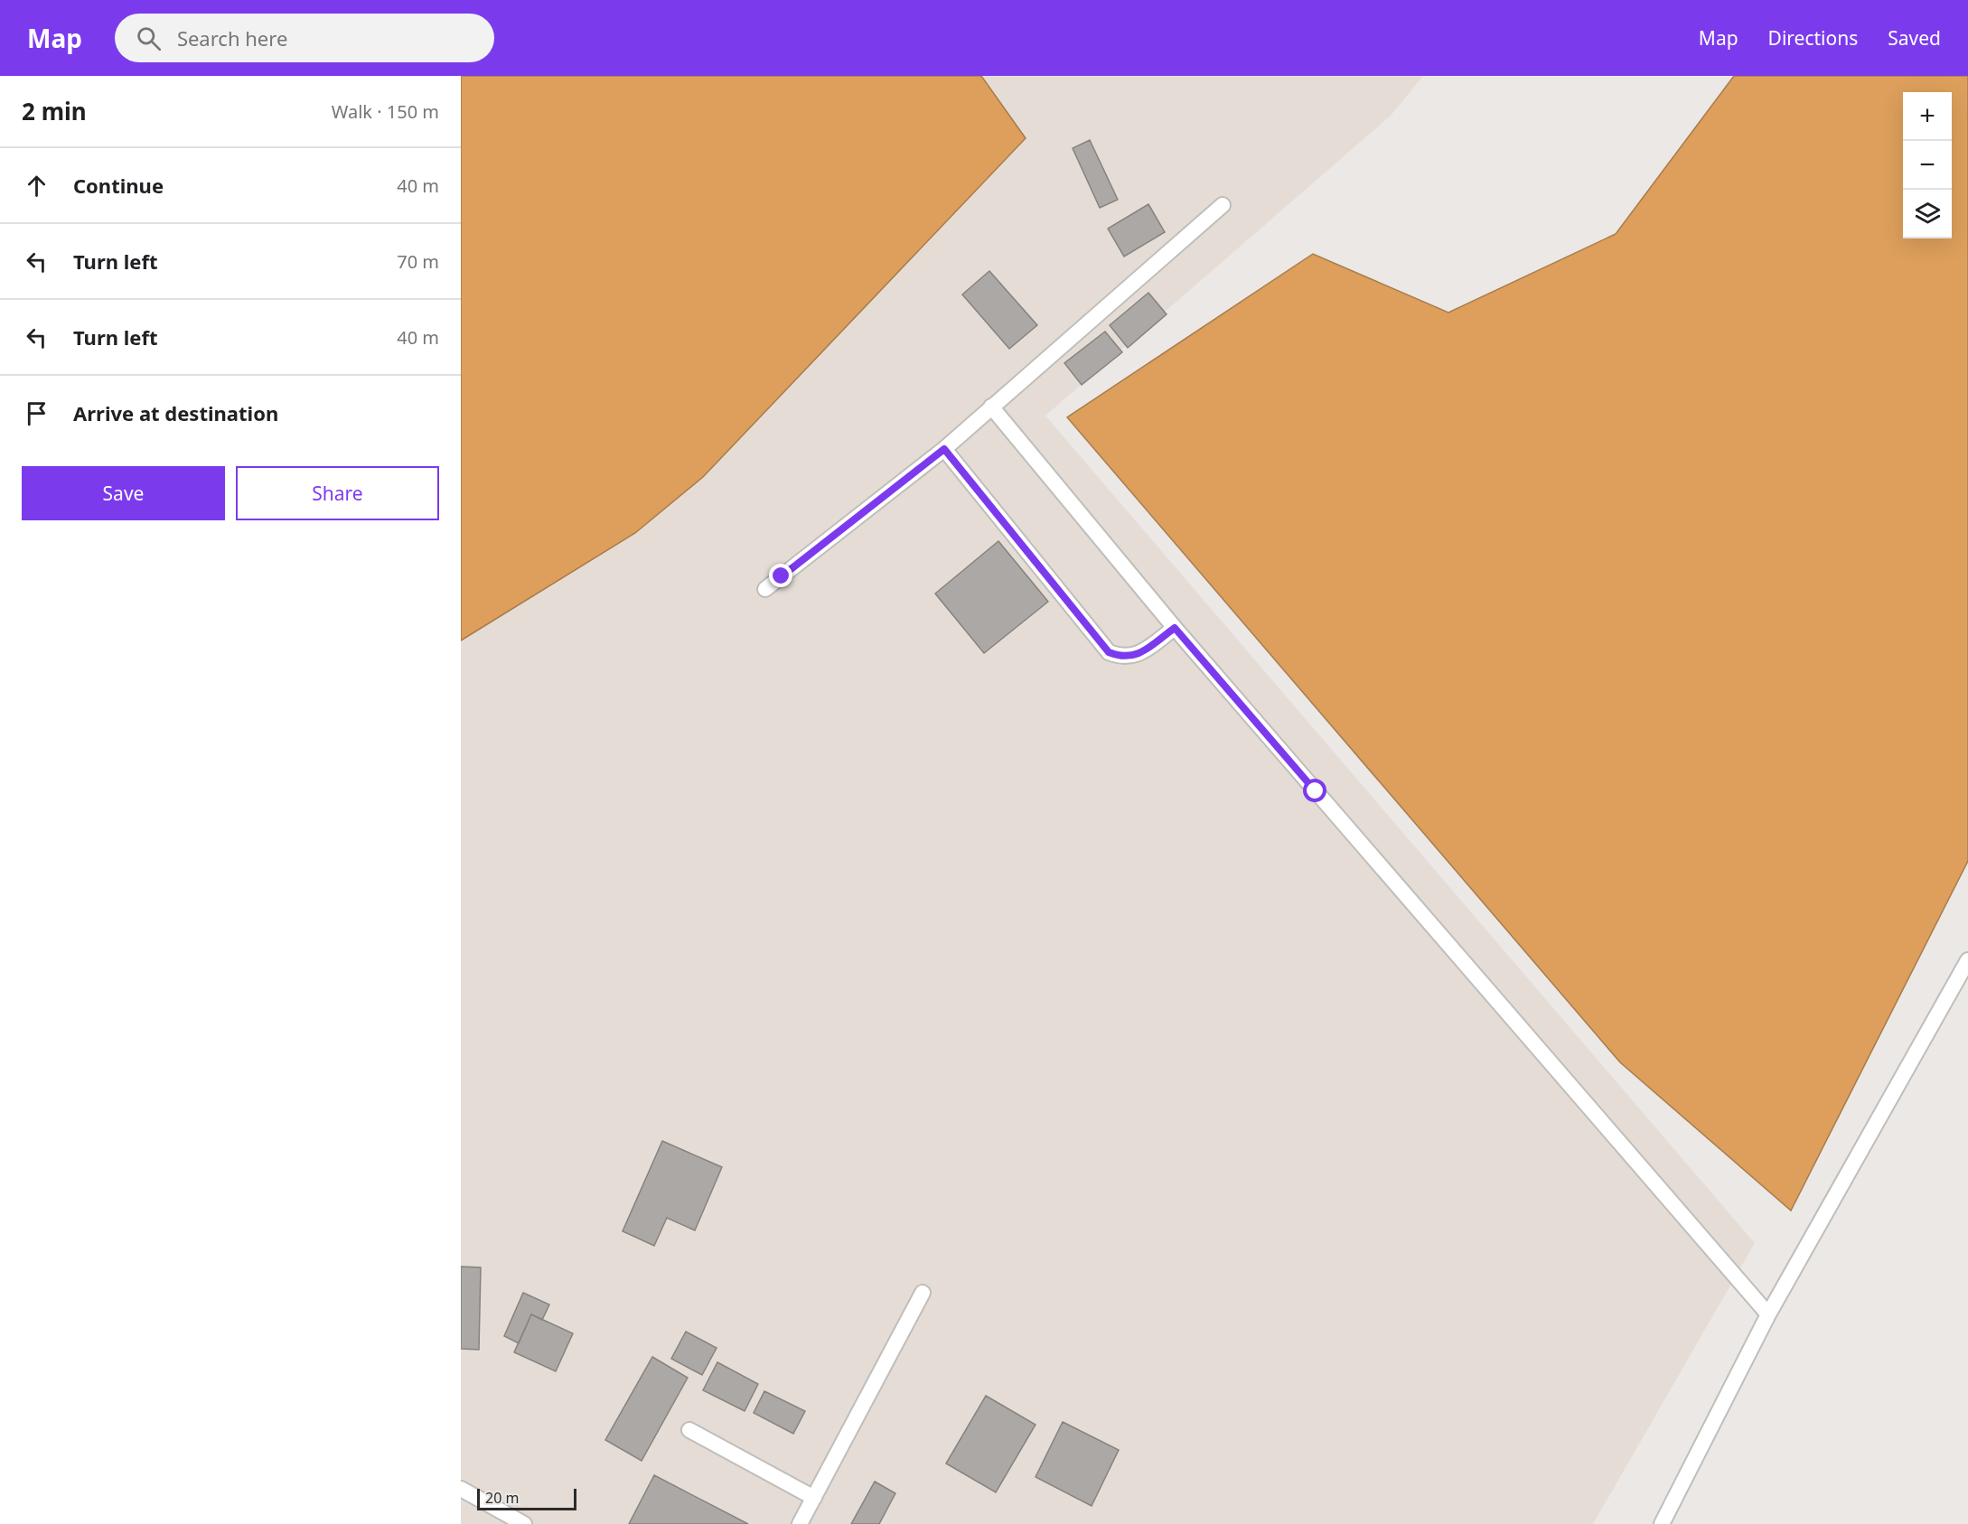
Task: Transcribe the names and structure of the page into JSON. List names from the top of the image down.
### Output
{
  "scale_bar": "20 m",
  "page": {
    "header": "Map",
    "search": "Search here",
    "nav": ["Map", "Directions", "Saved"],
    "heading": ["2 min", "Walk · 150 m"],
    "map_buttons": ["+", "−"],
    "list": [
      ["Continue", "40 m"],
      ["Turn left", "70 m"],
      ["Turn left", "40 m"],
      "Arrive at destination"
    ],
    "buttons": ["Save", "Share"],
    "scale": "20 m"
  }
}
